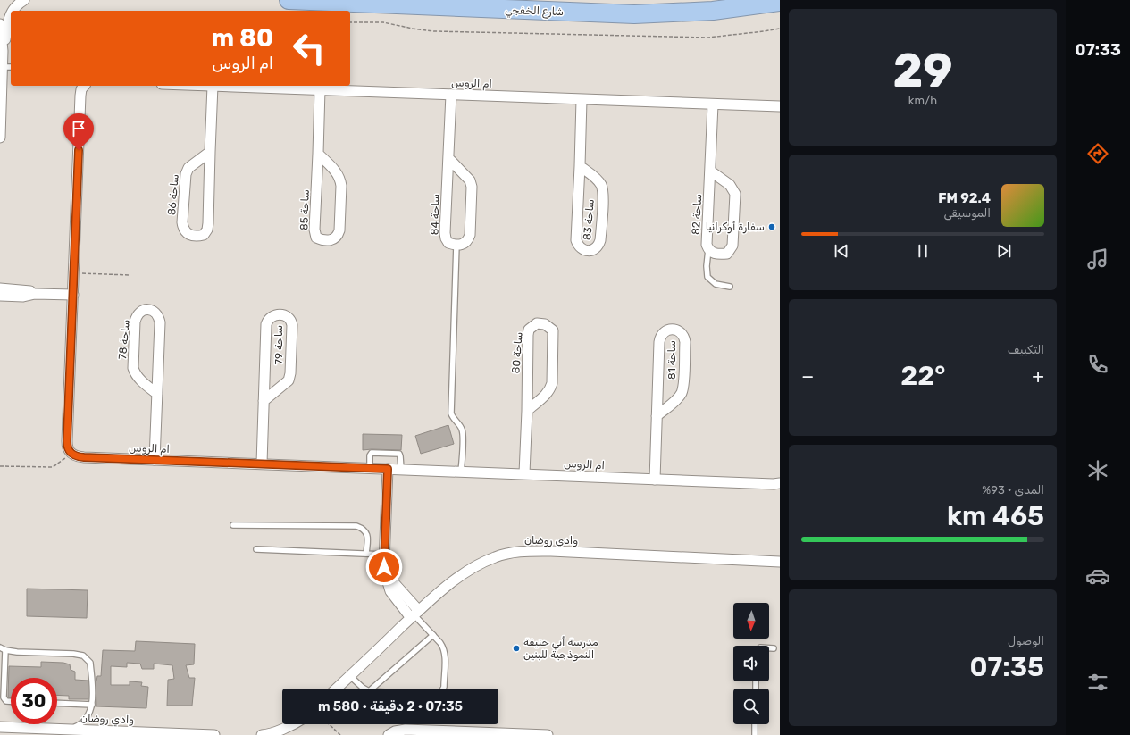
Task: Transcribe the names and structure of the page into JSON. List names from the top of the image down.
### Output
{
  "streets": {
    "highway": ["شارع الخفجي"],
    "street": [
      "ام الروس",
      "ساحة 86",
      "ساحة 85",
      "ساحة 84",
      "ساحة 82",
      "ساحة 83",
      "ساحة 78",
      "ساحة 79",
      "ساحة 80",
      "ساحة 81",
      "وادي روضان"
    ]
  },
  "crossings": [
    ["ام الروس", "ساحة 86"],
    ["ام الروس", "ساحة 85"],
    ["ام الروس", "ساحة 84"],
    ["ام الروس", "ساحة 82"],
    ["ام الروس", "ساحة 83"],
    ["ام الروس", "ساحة 78"],
    ["ام الروس", "ساحة 79"],
    ["ام الروس", "ساحة 80"],
    ["ام الروس", "ساحة 81"]
  ],
  "places": ["سفارة أوكرانيا", "مدرسة أبي حنيفة النموذجية للبنين"],
  "north": "bottom",
  "page": {
    "tabs": "07:33",
    "tile": [
      ["29", "km/h"],
      "التكييف",
      ["المدى · 93%", "465 km"],
      ["الوصول", "07:35"]
    ],
    "turn": ["80 m", "ام الروس"],
    "song": ["92.4 FM", "الموسيقى"],
    "heat": ["−", "22°", "+"],
    "limit": "30",
    "trip": "07:35 · 2 دقيقة · 580 m"
  }
}
